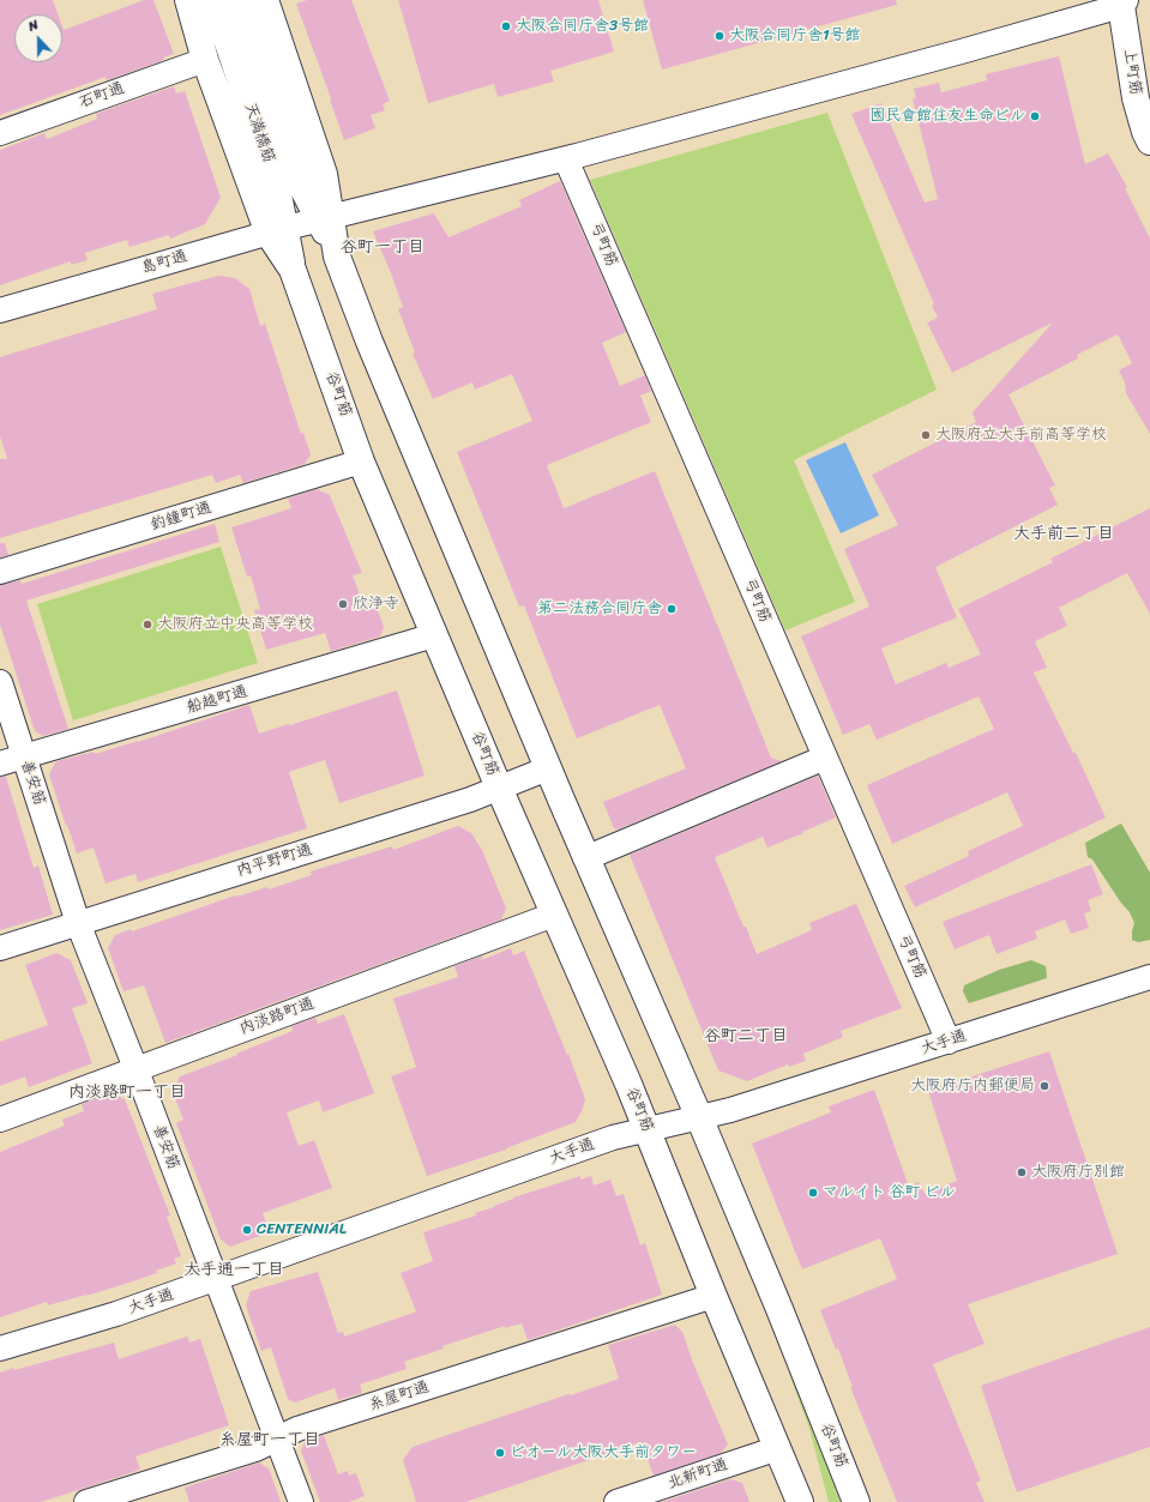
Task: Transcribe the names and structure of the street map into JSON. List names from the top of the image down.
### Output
{
  "streets": {
    "main road": ["上町筋", "天満橋筋", "谷町筋"],
    "street": [
      "石町通",
      "弓町筋",
      "島町通",
      "釣鐘町通",
      "船越町通",
      "善安筋",
      "内平野町通",
      "内淡路町通",
      "大手通",
      "糸屋町通",
      "北新町通"
    ]
  },
  "crossings": [
    ["上町筋", "島町通"],
    ["天満橋筋", "島町通"],
    ["天満橋筋", "谷町筋"],
    ["弓町筋", "島町通"],
    ["弓町筋", "大手通"],
    ["島町通", "谷町筋"],
    ["谷町筋", "釣鐘町通"],
    ["谷町筋", "船越町通"],
    ["谷町筋", "内平野町通"],
    ["谷町筋", "内淡路町通"],
    ["谷町筋", "大手通"],
    ["谷町筋", "糸屋町通"],
    ["谷町筋", "北新町通"],
    ["船越町通", "善安筋"],
    ["善安筋", "内平野町通"],
    ["善安筋", "内淡路町通"],
    ["善安筋", "大手通"],
    ["善安筋", "糸屋町通"]
  ],
  "districts": [
    "谷町一丁目",
    "大手前二丁目",
    "谷町二丁目",
    "内淡路町一丁目",
    "大手通一丁目",
    "糸屋町一丁目"
  ],
  "places": [
    "大阪合同庁舎3号館",
    "大阪合同庁舎1号館",
    "國民會館住友生命ビル",
    "大阪府立大手前高等学校",
    "欣浄寺",
    "第二法務合同庁舎",
    "大阪府立中央高等学校",
    "大阪府庁内郵便局",
    "大阪府庁別館",
    "マルイト 谷町 ビル",
    "CENTENNIAL",
    "ビオール大阪大手前タワー"
  ],
  "north": "top"
}
